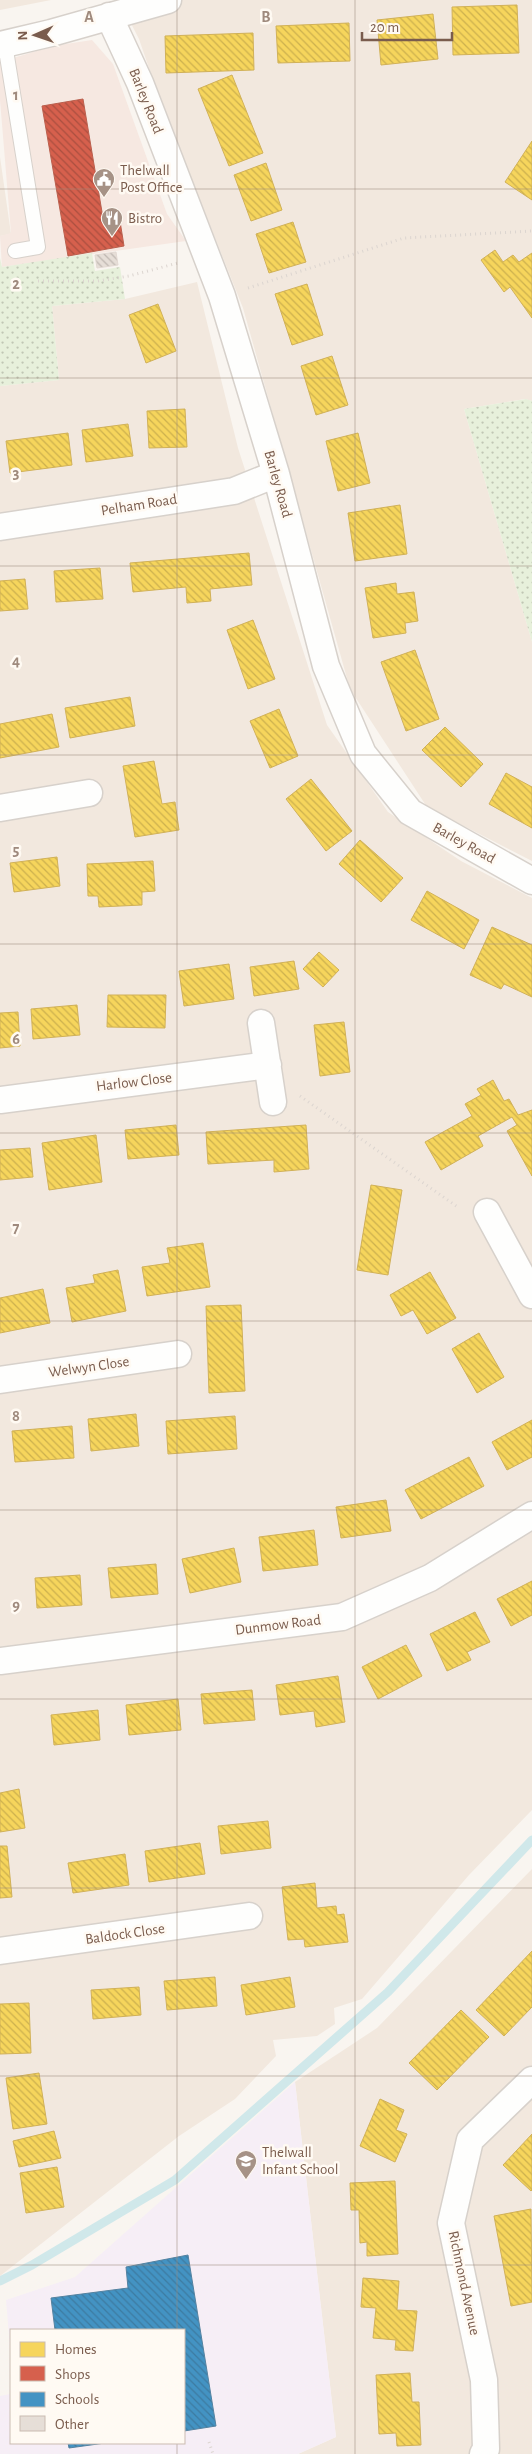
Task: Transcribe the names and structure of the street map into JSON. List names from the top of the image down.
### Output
{
  "streets": {
    "street": [
      "Barley Road",
      "Pelham Road",
      "Harlow Close",
      "Welwyn Close",
      "Dunmow Road",
      "Baldock Close",
      "Richmond Avenue"
    ]
  },
  "crossings": [
    ["Barley Road", "Pelham Road"]
  ],
  "places": {
    "public building": ["Thelwall Post Office"],
    "restaurant": ["Bistro"],
    "school or university": ["Thelwall Infant School"]
  },
  "legend": [
    "Homes",
    "Shops",
    "Schools",
    "Other"
  ],
  "scale_bar": "20 m",
  "north": "left",
  "grid": {
    "columns": ["A", "B"],
    "rows": [
      "1",
      "2",
      "3",
      "4",
      "5",
      "6",
      "7",
      "8",
      "9"
    ]
  }
}
